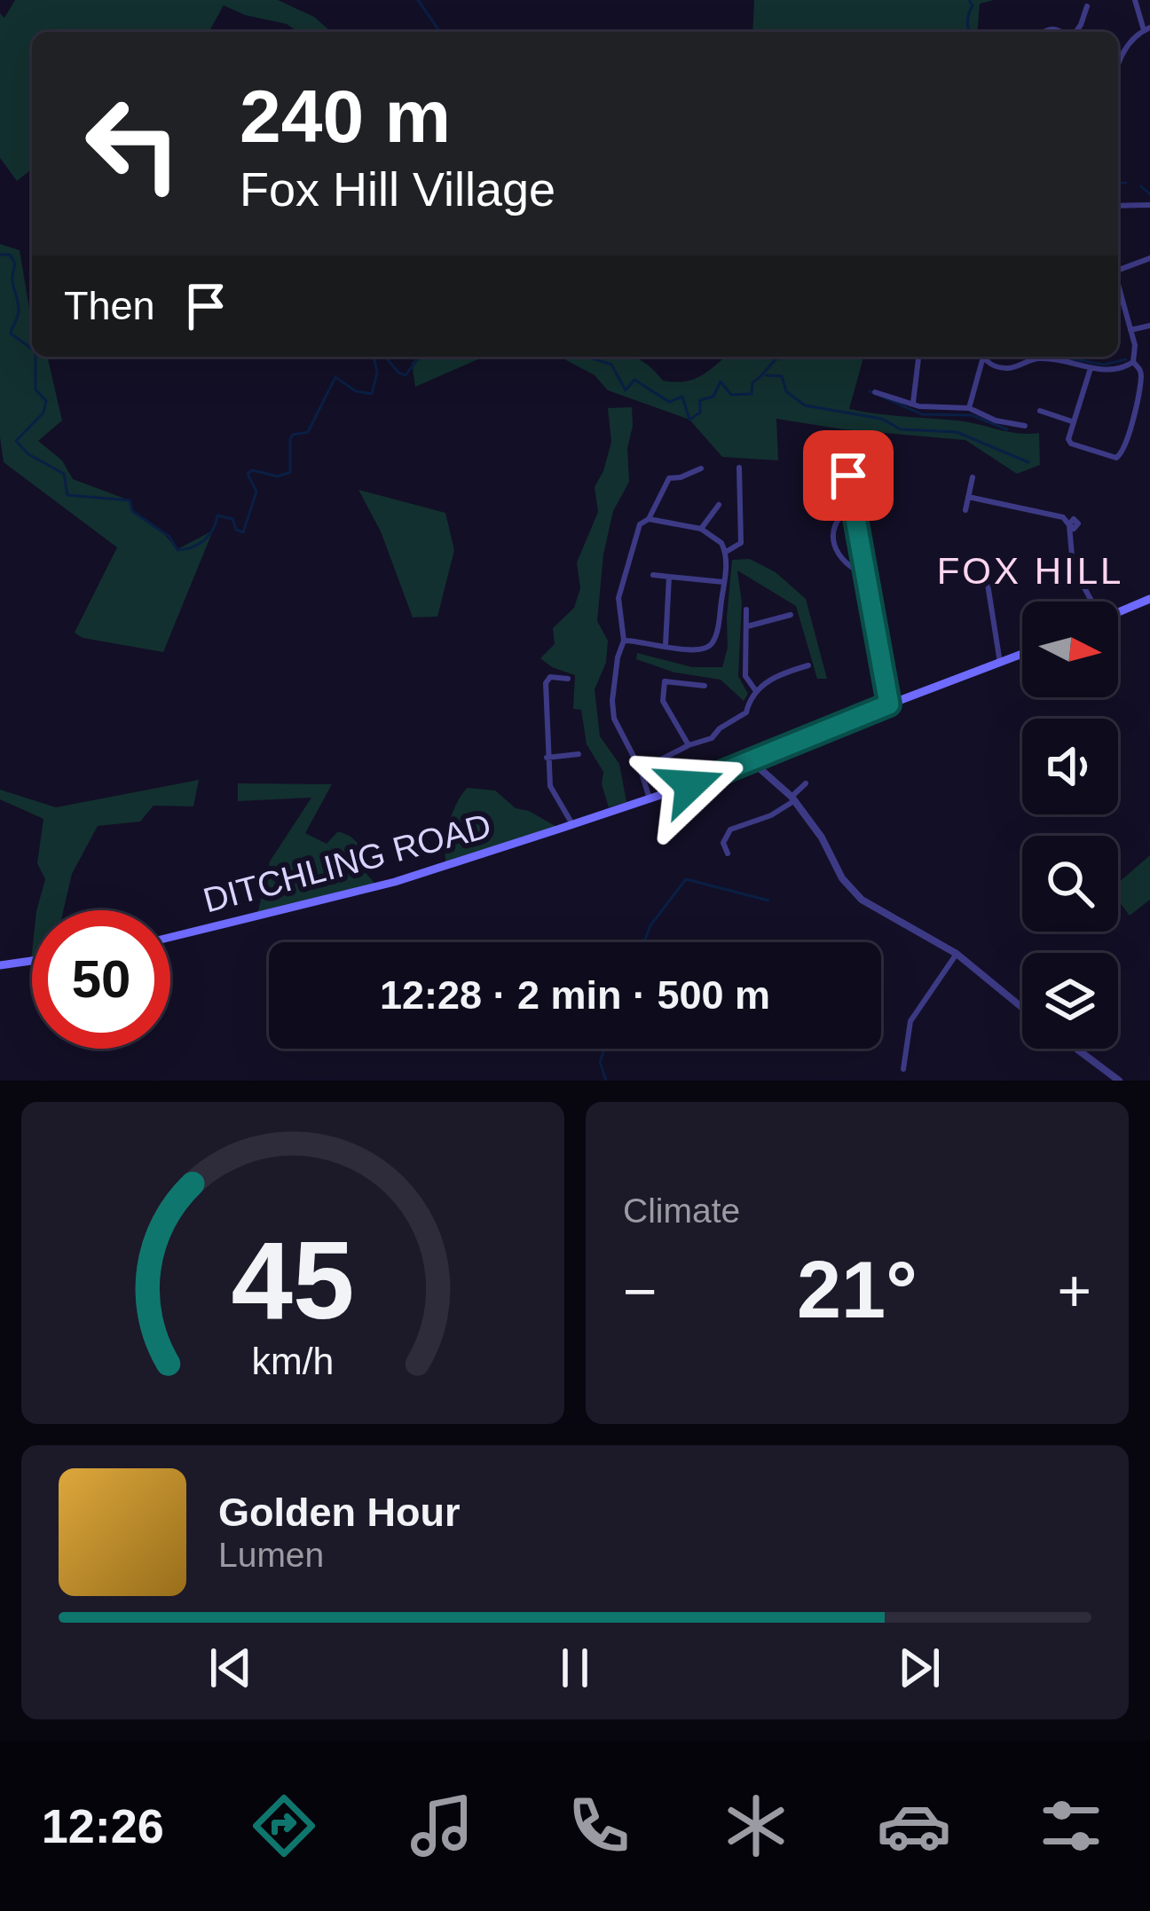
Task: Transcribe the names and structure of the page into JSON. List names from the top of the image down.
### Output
{
  "streets": {
    "main road": ["DITCHLING ROAD"]
  },
  "districts": ["FOX HILL"],
  "north": "right",
  "page": {
    "turn": ["240 m", "Fox Hill Village"],
    "then": "Then",
    "limit": "50",
    "trip": "12:28 · 2 min · 500 m",
    "tile": "Climate",
    "heat": ["−", "21°", "+"],
    "song": ["Golden Hour", "Lumen"],
    "tabs": "12:26",
    "gauge": ["45", "km/h"]
  }
}
